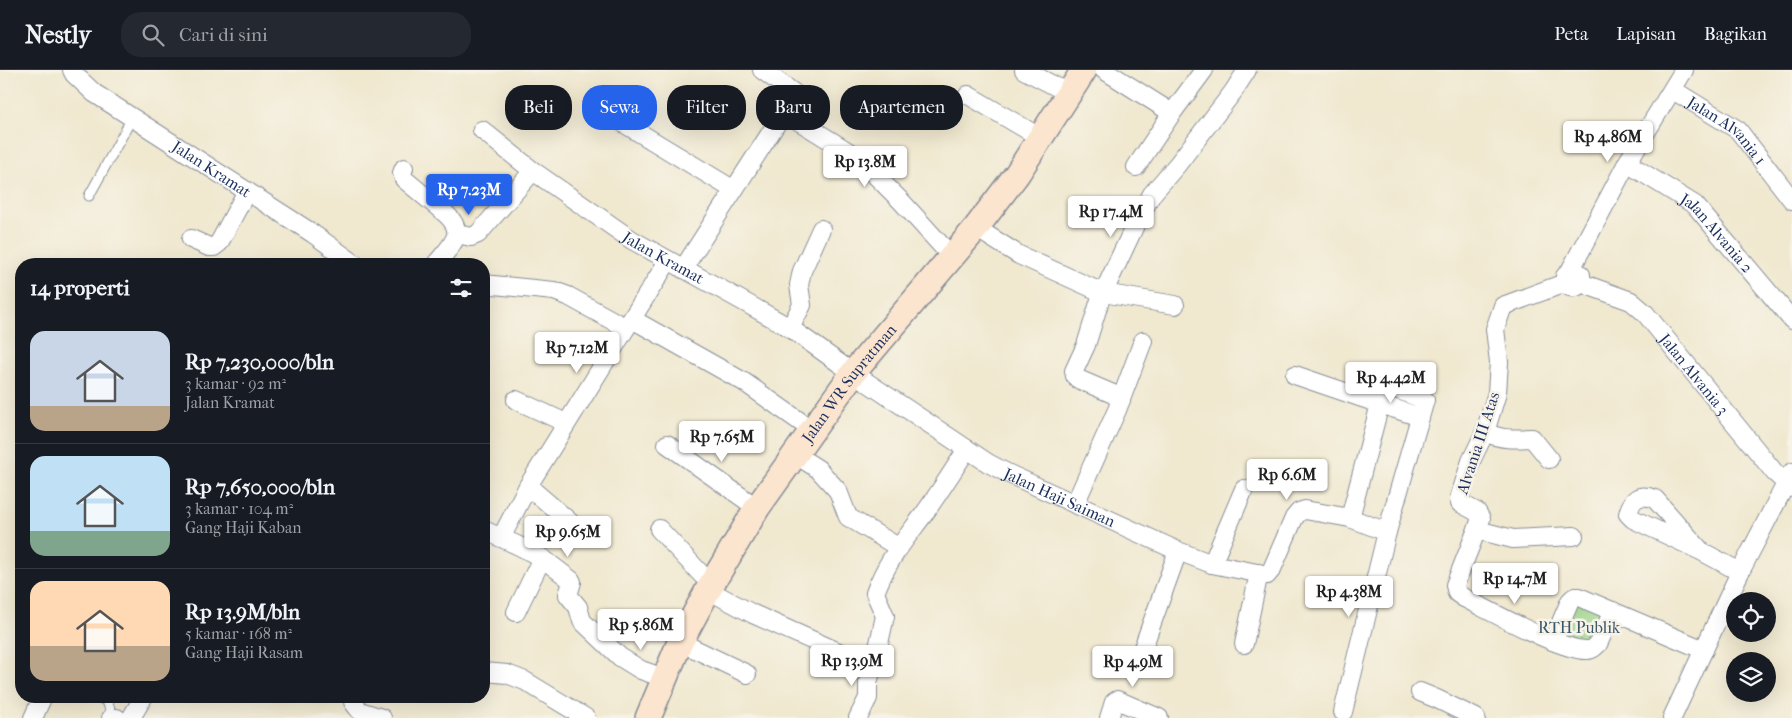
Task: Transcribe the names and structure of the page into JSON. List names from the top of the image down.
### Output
{
  "streets": {
    "street": [
      "Jalan Alvania 1",
      "Jalan Kramat",
      "Jalan Alvania 2",
      "Jalan Alvania 3",
      "Jalan WR Supratman",
      "Alvania III Atas",
      "Jalan Haji Saiman"
    ]
  },
  "crossings": [
    ["Jalan Kramat", "Jalan WR Supratman"],
    ["Jalan Kramat", "Jalan Haji Saiman"],
    ["Jalan Alvania 3", "Alvania III Atas"],
    ["Jalan WR Supratman", "Jalan Haji Saiman"]
  ],
  "parks": ["RTH Publik"],
  "page": {
    "header": "Nestly",
    "search": "Cari di sini",
    "nav": ["Peta", "Lapisan", "Bagikan"],
    "chip": [
      "Beli",
      "Sewa",
      "Filter",
      "Baru",
      "Apartemen"
    ],
    "price": [
      "Rp 4.86M",
      "Rp 13.8M",
      "Rp 7.23M",
      "Rp 17.4M",
      "Rp 7.12M",
      "Rp 4.42M",
      "Rp 7.65M",
      "Rp 6.6M",
      "Rp 9.65M",
      "Rp 14.7M",
      "Rp 4.38M",
      "Rp 5.86M",
      "Rp 13.9M",
      "Rp 4.9M"
    ],
    "heading": "14 properti",
    "list": [
      {
        "name": "Rp 7,230,000/bln",
        "note": "3 kamar · 92 m² · Jalan Kramat"
      },
      {
        "name": "Rp 7,650,000/bln",
        "note": "3 kamar · 104 m² · Gang Haji Kaban"
      },
      {
        "name": "Rp 13.9M/bln",
        "note": "5 kamar · 168 m² · Gang Haji Rasam"
      }
    ]
  }
}
